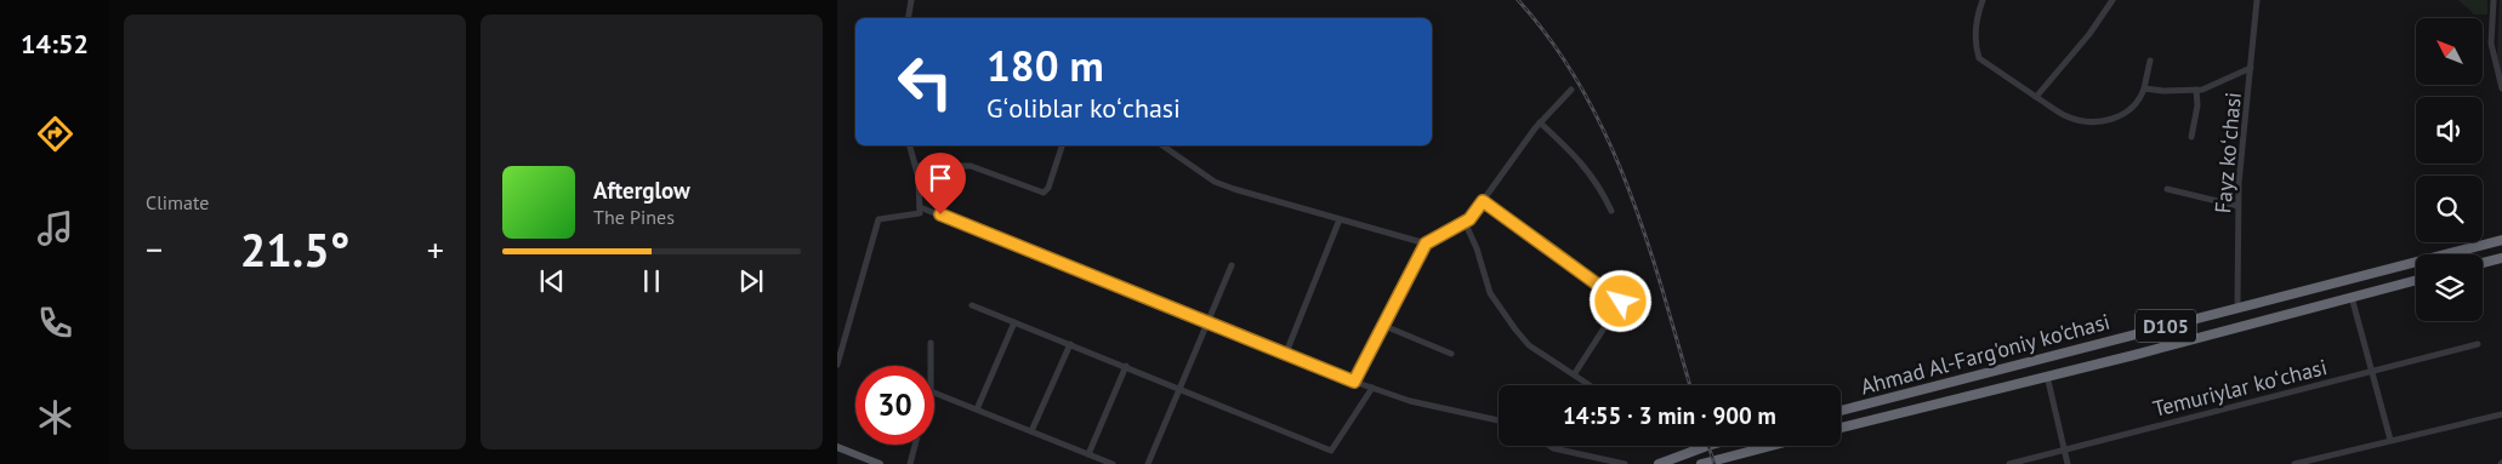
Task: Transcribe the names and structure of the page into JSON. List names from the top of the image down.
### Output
{
  "streets": {
    "highway": ["D105", "Ahmad Al-Farg'oniy ko'chasi"],
    "street": ["Fayz koʻchasi", "Temuriylar koʻchasi"]
  },
  "crossings": [
    ["Fayz koʻchasi", "Ahmad Al-Farg'oniy ko'chasi"]
  ],
  "north": "top left",
  "page": {
    "tabs": "14:52",
    "tile": "Climate",
    "turn": ["180 m", "Gʻoliblar koʻchasi"],
    "song": ["Afterglow", "The Pines"],
    "heat": ["−", "21.5°", "+"],
    "limit": "30",
    "trip": "14:55 · 3 min · 900 m"
  }
}
